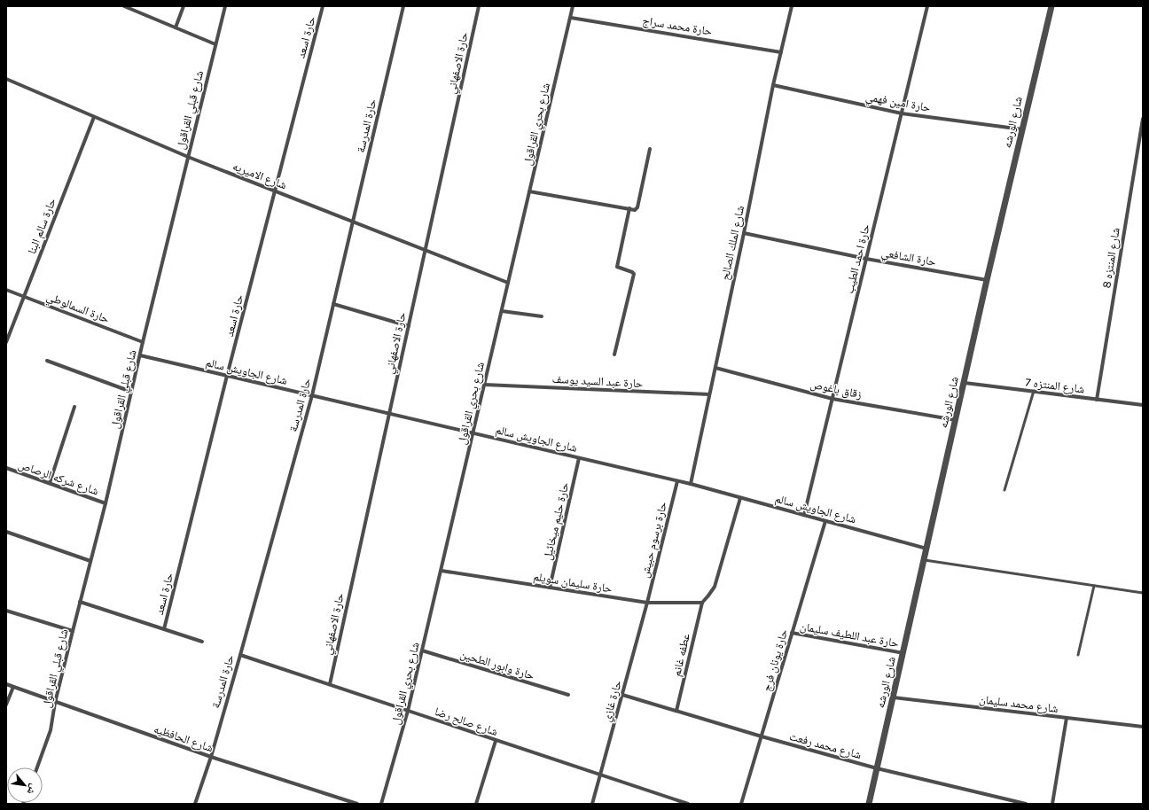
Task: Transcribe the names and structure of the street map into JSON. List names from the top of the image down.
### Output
{
  "streets": {
    "street": [
      "حارة محمد سراج",
      "حارة اسعد",
      "حارة الاصفهاني",
      "حارة امين فهمي",
      "شارع قبلي القراقول",
      "شارع الورشه",
      "شارع بحري القراقول",
      "حارة المدرسة",
      "شارع الاميريه",
      "حارة سالم البنا",
      "شارع الملك الصالح",
      "حارة الشافعي",
      "شارع المنتزه 8",
      "حارة احمد الطيب",
      "حارة السمالوطي",
      "شارع الجاويش سالم",
      "حارة عبد السيد يوسف",
      "شارع المنتزه 7",
      "زقاق باغوص",
      "شارع شركه الرصاص",
      "حارة حليم ميخائيل",
      "حارة برسوم حبيش",
      "حارة سليمان سويلم",
      "حارة عبد اللطيف سليمان",
      "عطفه غانم",
      "حارة يونان فرج",
      "حارة وابور الطحين",
      "حارة غازي",
      "شارع محمد سليمان",
      "شارع صالح رضا",
      "شارع الحافظيه",
      "شارع محمد رفعت"
    ]
  },
  "crossings": [
    ["حارة محمد سراج", "شارع بحري القراقول"],
    ["حارة محمد سراج", "شارع الملك الصالح"],
    ["حارة اسعد", "شارع الاميريه"],
    ["حارة اسعد", "شارع الجاويش سالم"],
    ["حارة الاصفهاني", "شارع الاميريه"],
    ["حارة الاصفهاني", "شارع الجاويش سالم"],
    ["حارة الاصفهاني", "شارع صالح رضا"],
    ["حارة امين فهمي", "شارع الورشه"],
    ["حارة امين فهمي", "شارع الملك الصالح"],
    ["حارة امين فهمي", "حارة احمد الطيب"],
    ["شارع قبلي القراقول", "شارع الاميريه"],
    ["شارع قبلي القراقول", "حارة السمالوطي"],
    ["شارع قبلي القراقول", "شارع الجاويش سالم"],
    ["شارع قبلي القراقول", "شارع شركه الرصاص"],
    ["شارع قبلي القراقول", "شارع الحافظيه"],
    ["شارع الورشه", "حارة الشافعي"],
    ["شارع الورشه", "شارع الجاويش سالم"],
    ["شارع الورشه", "شارع المنتزه 7"],
    ["شارع الورشه", "زقاق باغوص"],
    ["شارع الورشه", "حارة عبد اللطيف سليمان"],
    ["شارع الورشه", "شارع محمد سليمان"],
    ["شارع الورشه", "شارع محمد رفعت"],
    ["شارع بحري القراقول", "شارع الاميريه"],
    ["شارع بحري القراقول", "شارع الجاويش سالم"],
    ["شارع بحري القراقول", "حارة عبد السيد يوسف"],
    ["شارع بحري القراقول", "حارة سليمان سويلم"],
    ["شارع بحري القراقول", "حارة وابور الطحين"],
    ["شارع بحري القراقول", "شارع صالح رضا"],
    ["حارة المدرسة", "شارع الاميريه"],
    ["حارة المدرسة", "شارع الجاويش سالم"],
    ["حارة المدرسة", "شارع صالح رضا"],
    ["حارة المدرسة", "شارع الحافظيه"],
    ["شارع الاميريه", "حارة سالم البنا"],
    ["حارة سالم البنا", "حارة السمالوطي"],
    ["شارع الملك الصالح", "حارة الشافعي"],
    ["شارع الملك الصالح", "شارع الجاويش سالم"],
    ["شارع الملك الصالح", "حارة عبد السيد يوسف"],
    ["شارع الملك الصالح", "زقاق باغوص"],
    ["حارة الشافعي", "حارة احمد الطيب"],
    ["شارع المنتزه 8", "شارع المنتزه 7"],
    ["حارة احمد الطيب", "شارع الجاويش سالم"],
    ["حارة احمد الطيب", "زقاق باغوص"],
    ["شارع الجاويش سالم", "حارة حليم ميخائيل"],
    ["شارع الجاويش سالم", "حارة برسوم حبيش"],
    ["شارع الجاويش سالم", "حارة يونان فرج"],
    ["حارة حليم ميخائيل", "حارة سليمان سويلم"],
    ["حارة برسوم حبيش", "حارة سليمان سويلم"],
    ["حارة برسوم حبيش", "حارة غازي"],
    ["حارة سليمان سويلم", "عطفه غانم"],
    ["حارة سليمان سويلم", "حارة غازي"],
    ["حارة عبد اللطيف سليمان", "حارة يونان فرج"],
    ["عطفه غانم", "شارع محمد رفعت"],
    ["حارة يونان فرج", "شارع محمد رفعت"],
    ["حارة غازي", "شارع صالح رضا"],
    ["حارة غازي", "شارع محمد رفعت"]
  ],
  "north": "bottom right"
}
